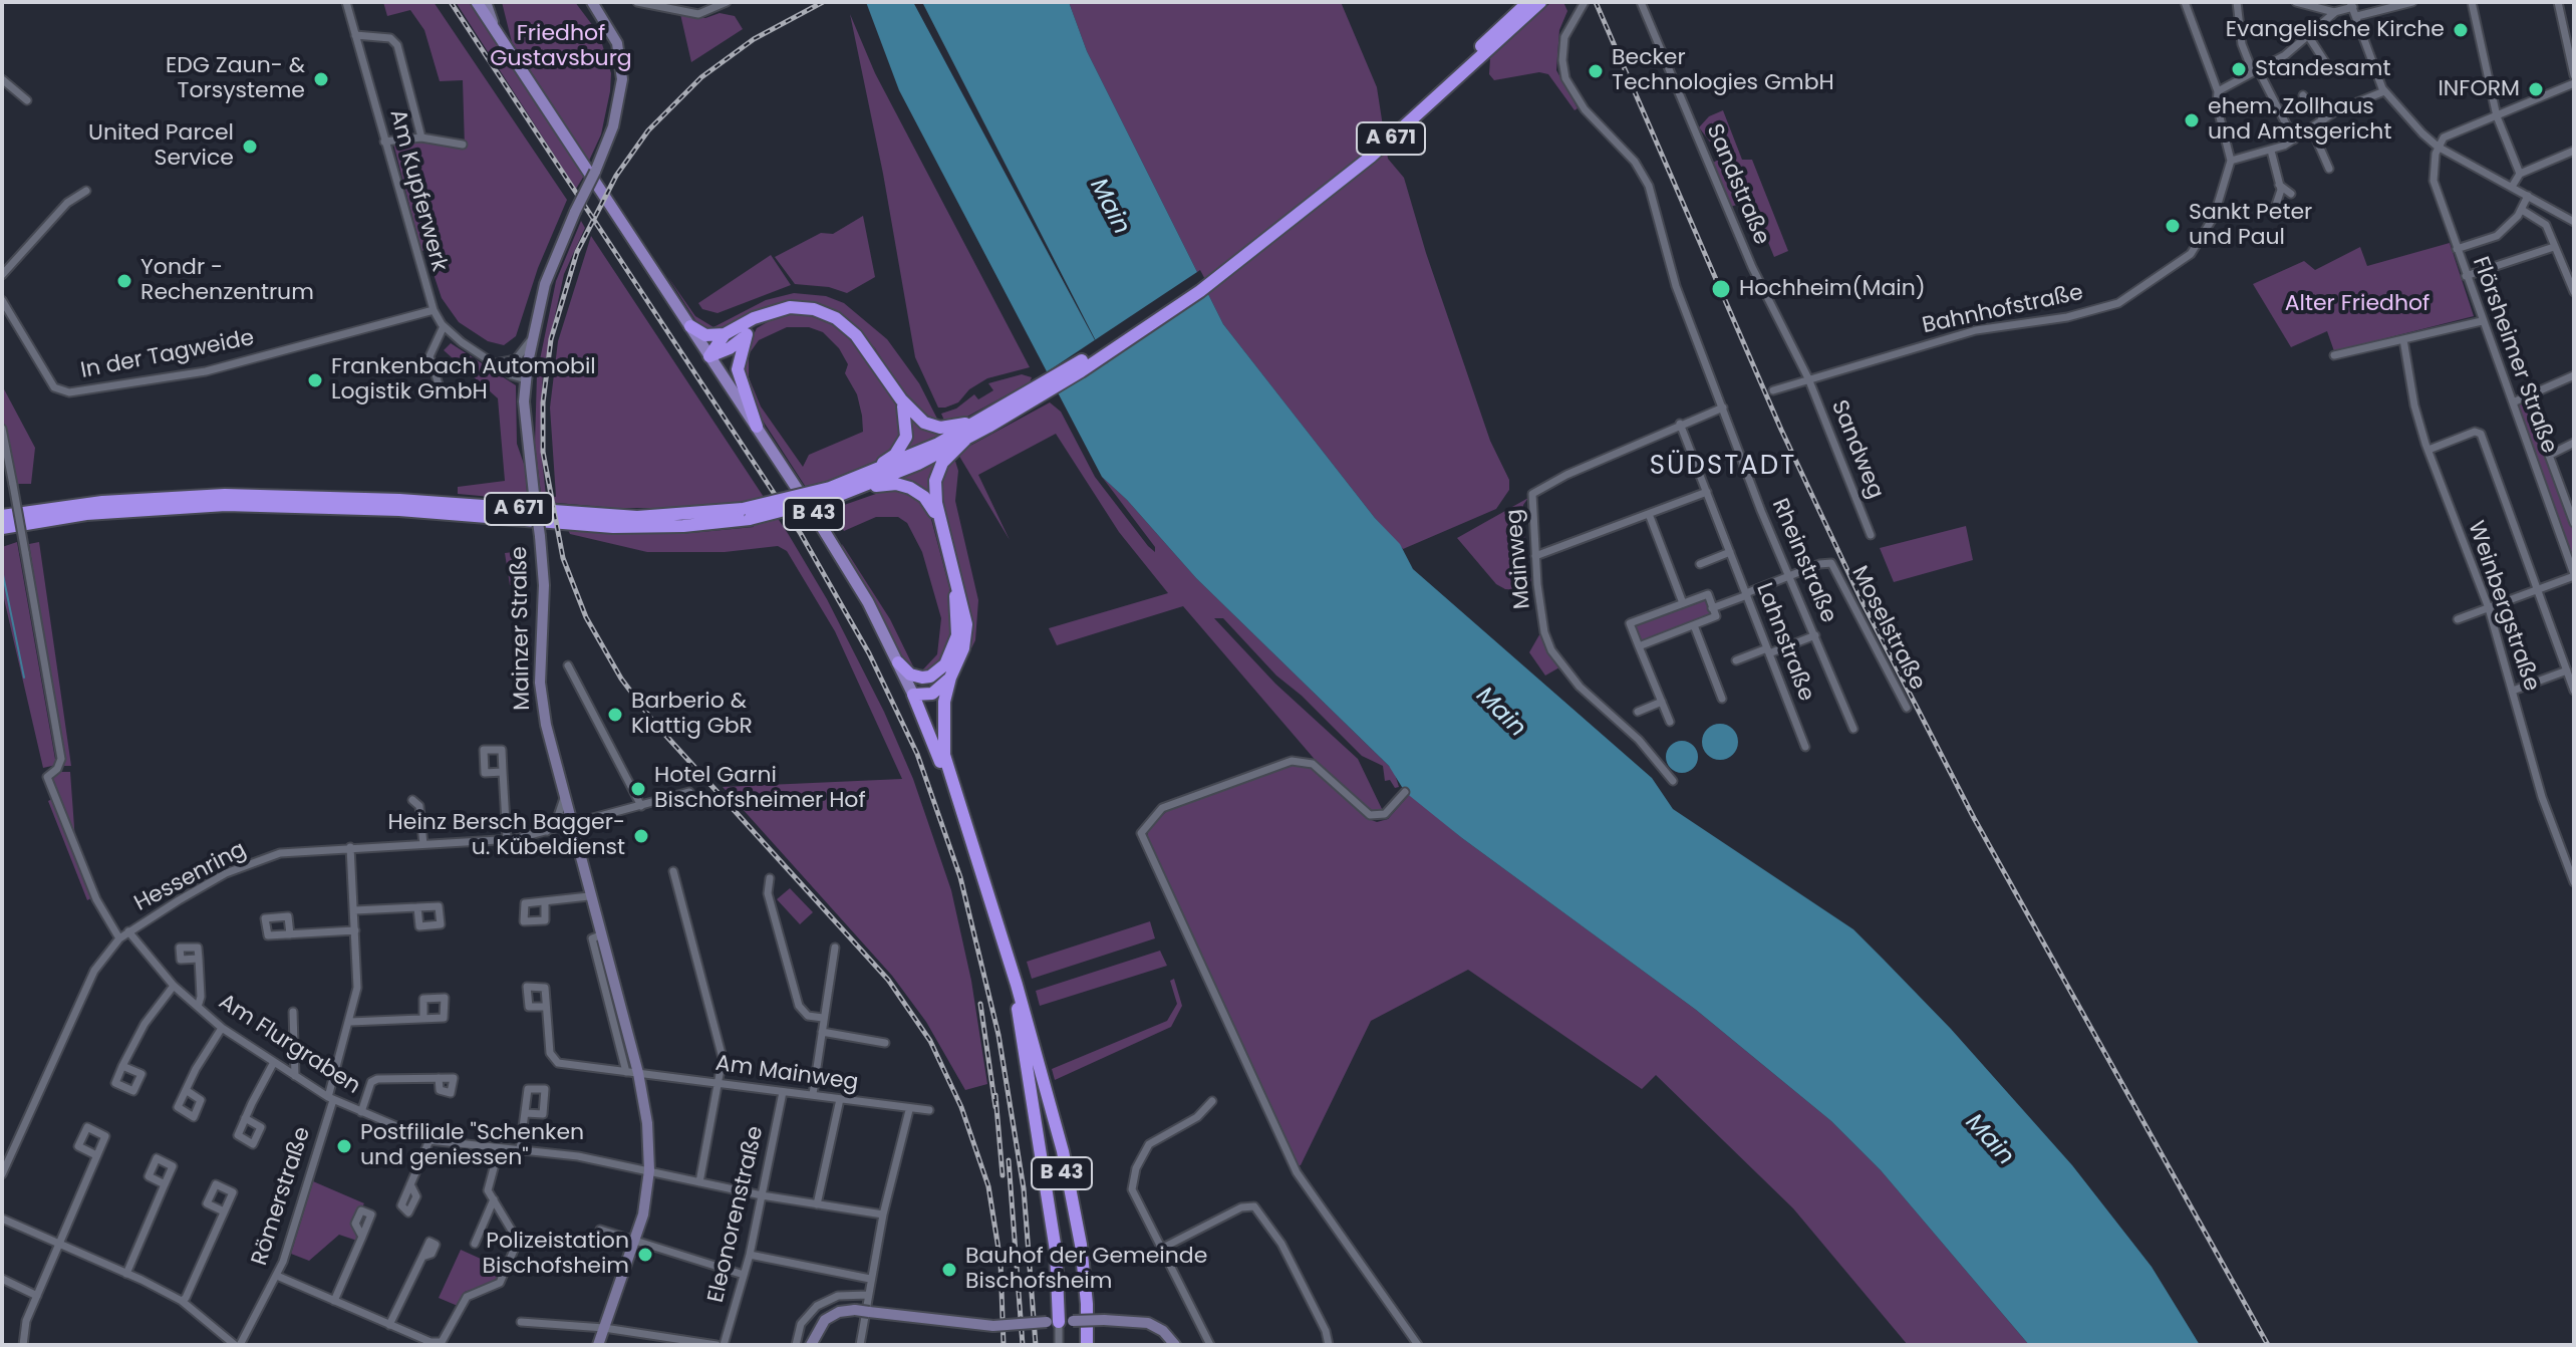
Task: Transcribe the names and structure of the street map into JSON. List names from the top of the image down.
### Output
{
  "streets": {
    "highway": ["A 671", "B 43"],
    "main road": ["Mainzer Straße"],
    "street": [
      "Sandstraße",
      "Am Kupferwerk",
      "Bahnhofstraße",
      "In der Tagweide",
      "Flörsheimer Straße",
      "Sandweg",
      "Mainweg",
      "Rheinstraße",
      "Weinbergstraße",
      "Moselstraße",
      "Lahnstraße",
      "Hessenring",
      "Am Flurgraben",
      "Am Mainweg",
      "Römerstraße",
      "Eleonorenstraße"
    ]
  },
  "crossings": [
    ["Sandstraße", "Bahnhofstraße"],
    ["Sandstraße", "Sandweg"],
    ["Am Kupferwerk", "In der Tagweide"],
    ["Am Kupferwerk", "Mainzer Straße"],
    ["Bahnhofstraße", "Sandweg"],
    ["Mainweg", "Rheinstraße"],
    ["Mainweg", "Lahnstraße"],
    ["Rheinstraße", "Moselstraße"],
    ["Mainzer Straße", "Hessenring"],
    ["Mainzer Straße", "Am Flurgraben"],
    ["Mainzer Straße", "Am Mainweg"],
    ["Hessenring", "Am Flurgraben"],
    ["Hessenring", "Römerstraße"],
    ["Am Flurgraben", "Römerstraße"],
    ["Am Flurgraben", "Eleonorenstraße"],
    ["Am Mainweg", "Eleonorenstraße"]
  ],
  "districts": ["SÜDSTADT"],
  "water": ["Main"],
  "parks": ["Friedhof Gustavsburg", "Alter Friedhof"],
  "places": [
    "Evangelische Kirche",
    "Standesamt",
    "Becker Technologies GmbH",
    "EDG Zaun- & Torsysteme",
    "INFORM",
    "ehem. Zollhaus und Amtsgericht",
    "United Parcel Service",
    "Sankt Peter und Paul",
    "Yondr - Rechenzentrum",
    "Hochheim(Main)",
    "Frankenbach Automobil Logistik GmbH",
    "Barberio & Klattig GbR",
    "Hotel Garni Bischofsheimer Hof",
    "Heinz Bersch Bagger- u. Kübeldienst",
    "Postfiliale \"Schenken und geniessen\"",
    "Polizeistation Bischofsheim",
    "Bauhof der Gemeinde Bischofsheim"
  ]
}
